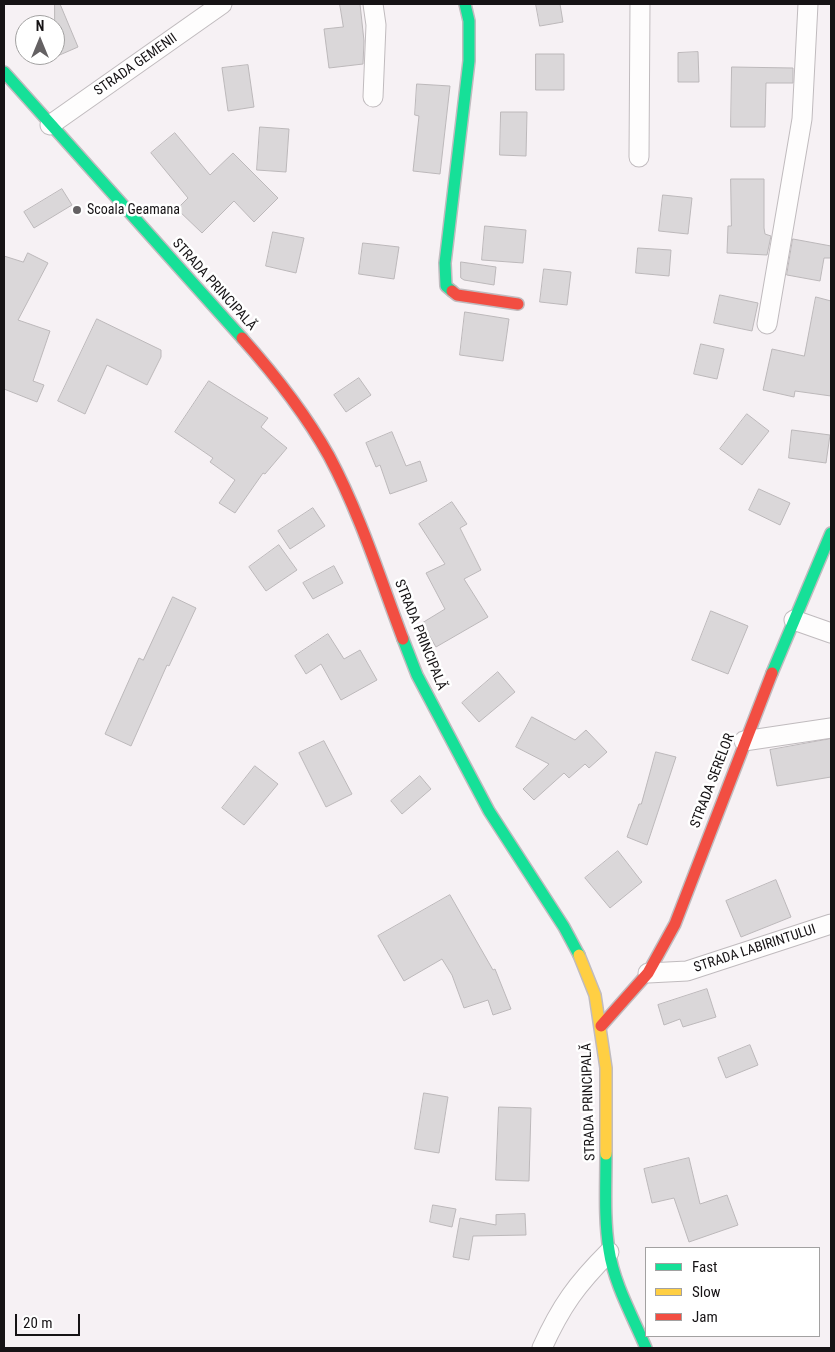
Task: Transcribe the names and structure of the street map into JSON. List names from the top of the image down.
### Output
{
  "streets": {
    "main road": ["STRADA PRINCIPALĂ", "STRADA SERELOR"],
    "street": ["STRADA GEMENII", "STRADA LABIRINTULUI"]
  },
  "crossings": [
    ["STRADA GEMENII", "STRADA PRINCIPALĂ"],
    ["STRADA PRINCIPALĂ", "STRADA SERELOR"],
    ["STRADA SERELOR", "STRADA LABIRINTULUI"]
  ],
  "places": ["Scoala Geamana"],
  "legend": ["Fast", "Slow", "Jam"],
  "scale_bar": "20 m",
  "north": "top"
}
